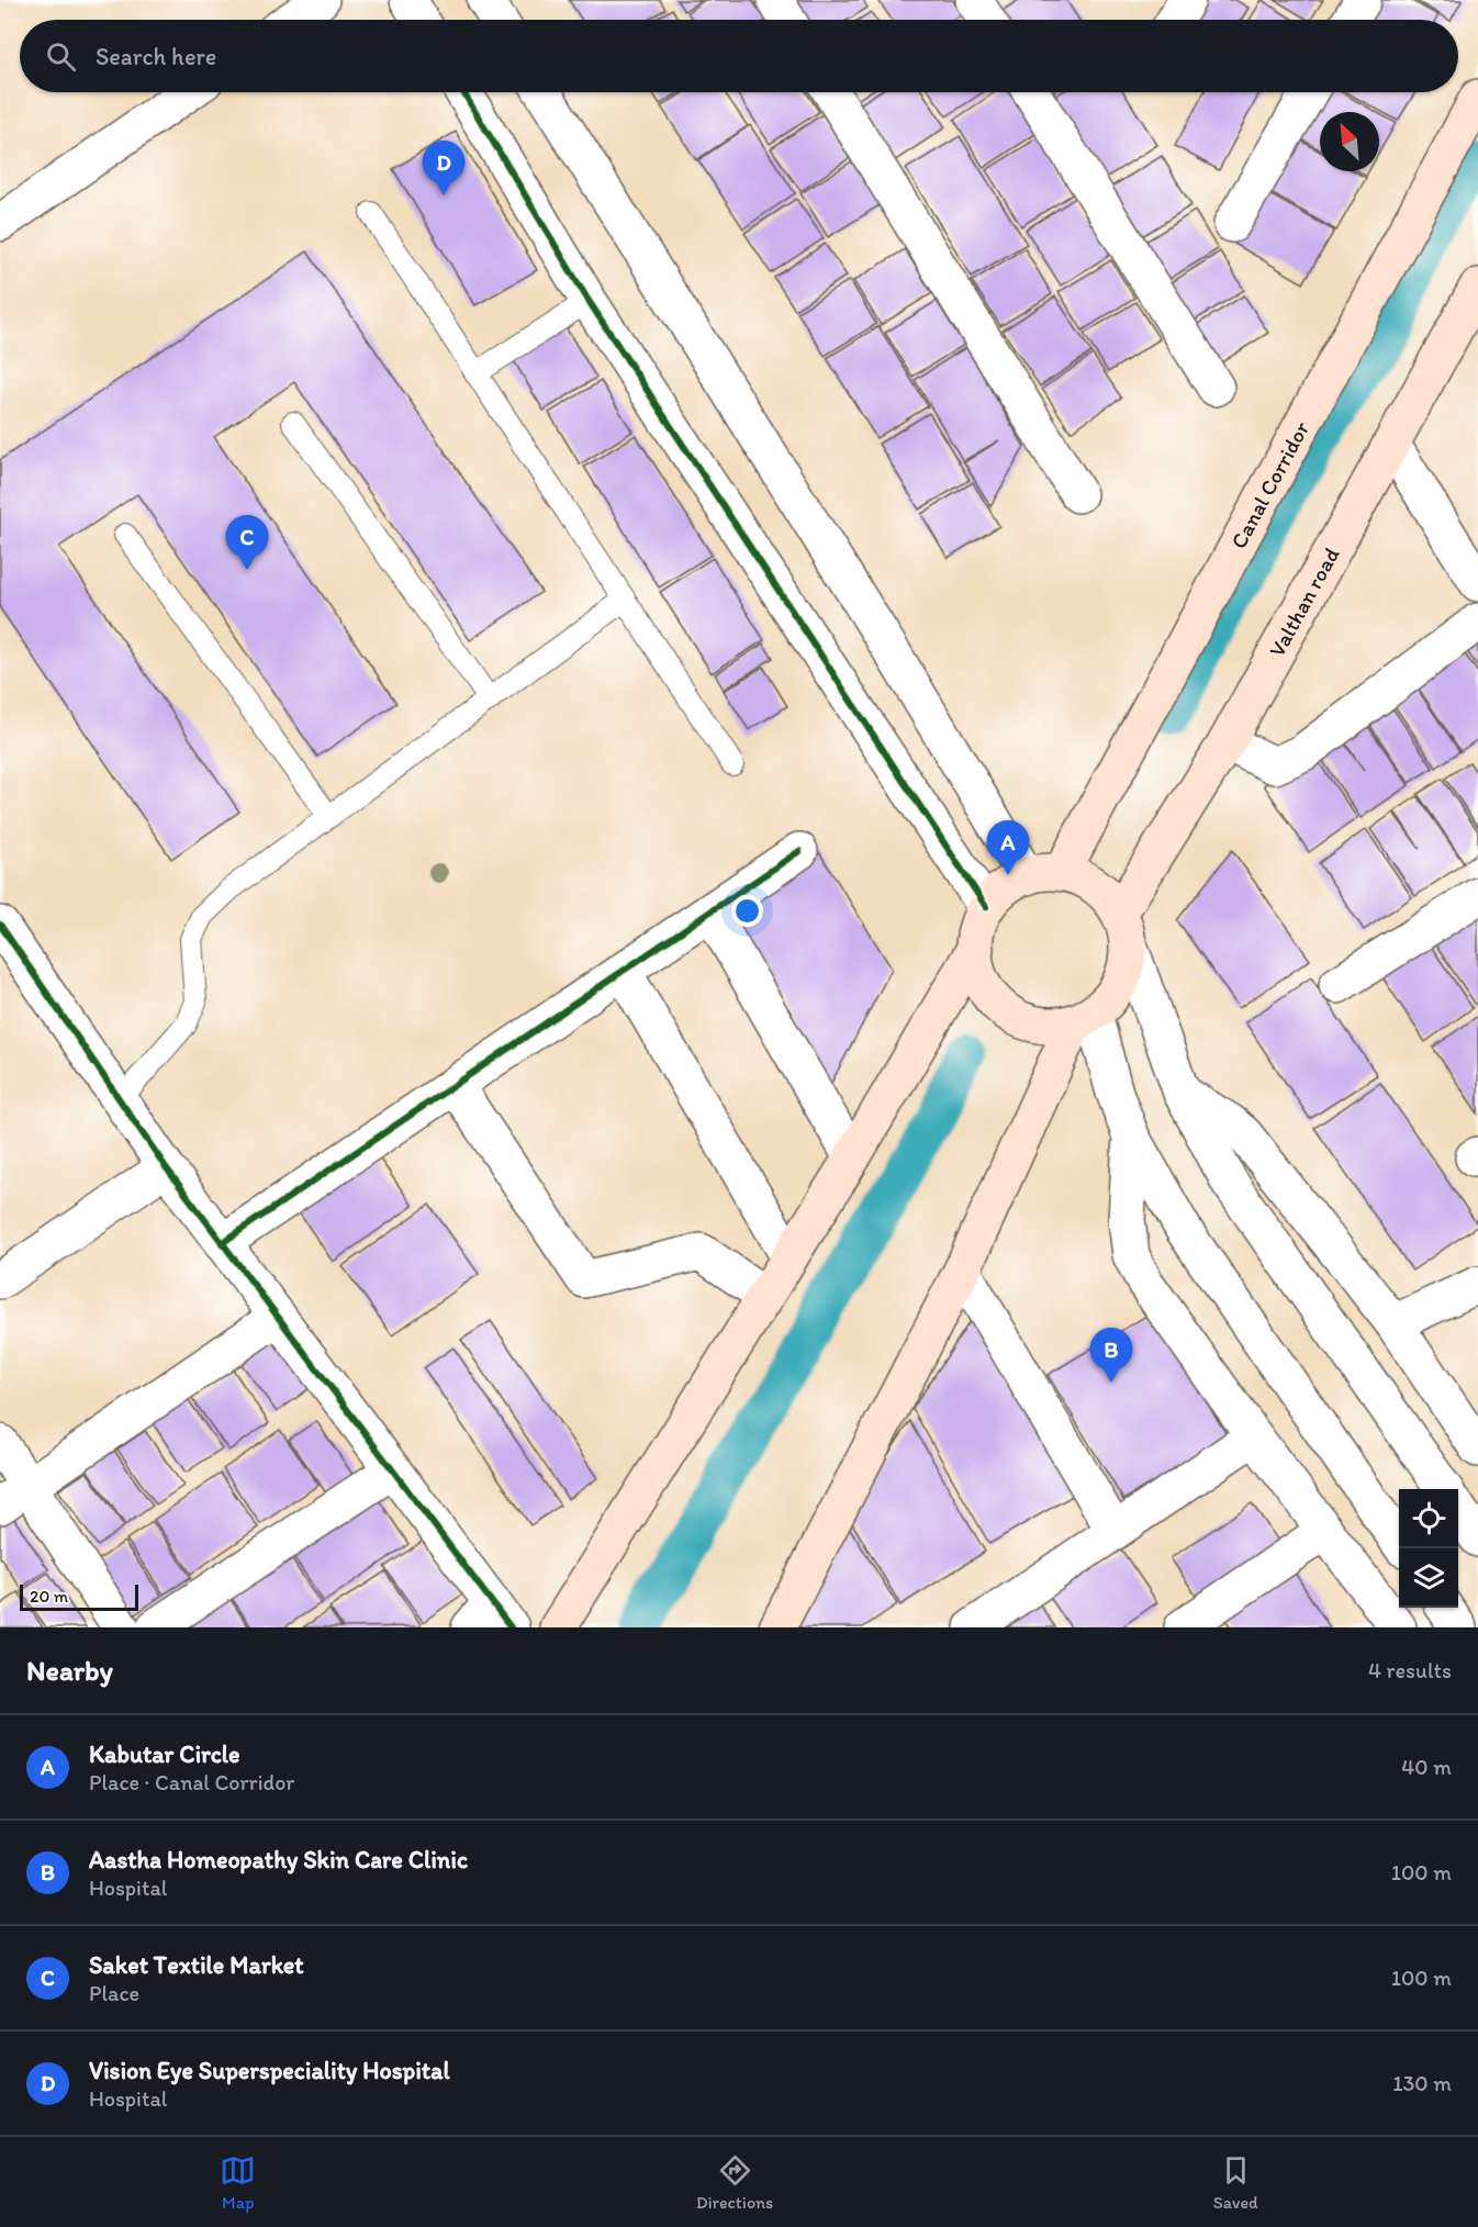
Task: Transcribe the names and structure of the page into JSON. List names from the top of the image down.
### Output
{
  "streets": {
    "main road": ["Canal Corridor", "Valthan road"]
  },
  "crossings": [
    ["Canal Corridor", "Valthan road"]
  ],
  "scale_bar": "20 m",
  "north": "top left",
  "page": {
    "search": "Search here",
    "pins": [
      "D",
      "C",
      "A",
      "B"
    ],
    "scale": "20 m",
    "heading": ["Nearby", "4 results"],
    "list": [
      {
        "mark": "A",
        "name": "Kabutar Circle",
        "note": "Place · Canal Corridor",
        "value": "40 m"
      },
      {
        "mark": "B",
        "name": "Aastha Homeopathy Skin Care Clinic",
        "note": "Hospital",
        "value": "100 m"
      },
      {
        "mark": "C",
        "name": "Saket Textile Market",
        "note": "Place",
        "value": "100 m"
      },
      {
        "mark": "D",
        "name": "Vision Eye Superspeciality Hospital",
        "note": "Hospital",
        "value": "130 m"
      }
    ],
    "nav": ["Map", "Directions", "Saved"]
  }
}
